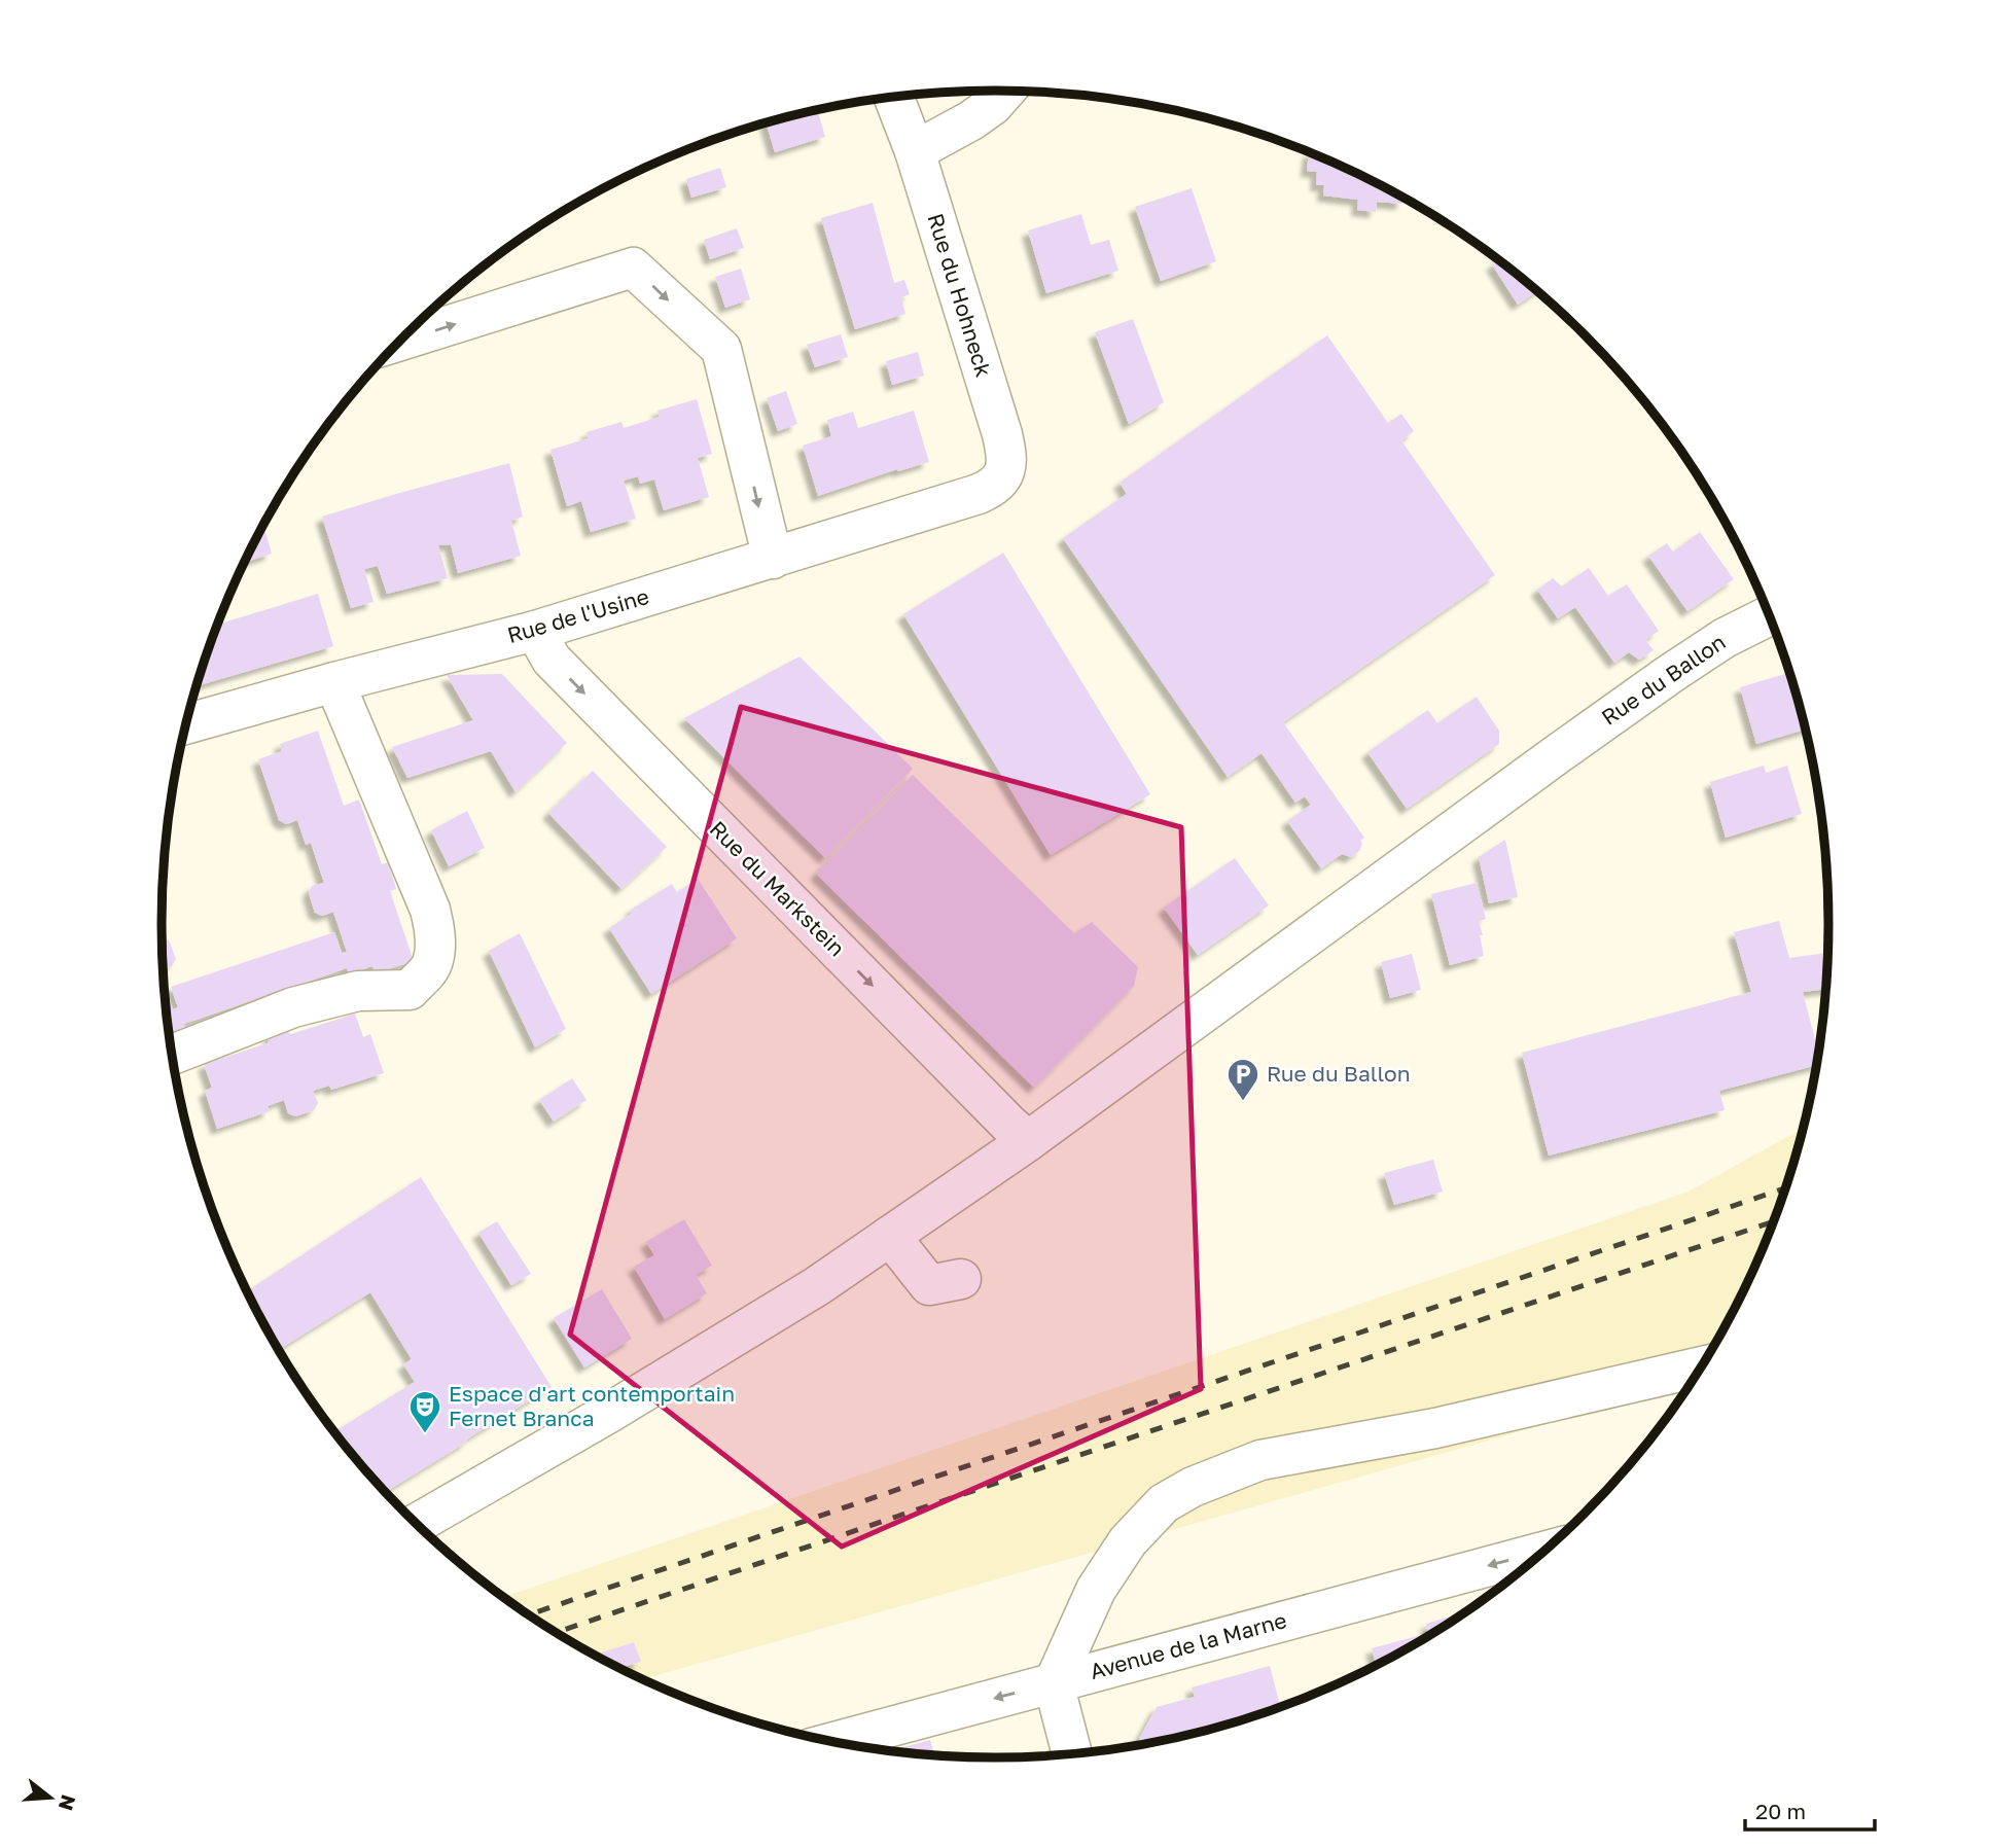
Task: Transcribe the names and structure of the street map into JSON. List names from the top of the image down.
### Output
{
  "streets": {
    "street": [
      "Rue du Hohneck",
      "Rue de l'Usine",
      "Rue du Ballon",
      "Rue du Markstein",
      "Avenue de la Marne"
    ]
  },
  "crossings": [
    ["Rue du Hohneck", "Rue de l'Usine"],
    ["Rue de l'Usine", "Rue du Markstein"],
    ["Rue du Ballon", "Rue du Markstein"]
  ],
  "one_way": ["Rue du Markstein"],
  "places": {
    "parking": ["Rue du Ballon"],
    "theatre": ["Espace d'art contemportain Fernet Branca"]
  },
  "scale_bar": "20 m",
  "north": "right"
}
